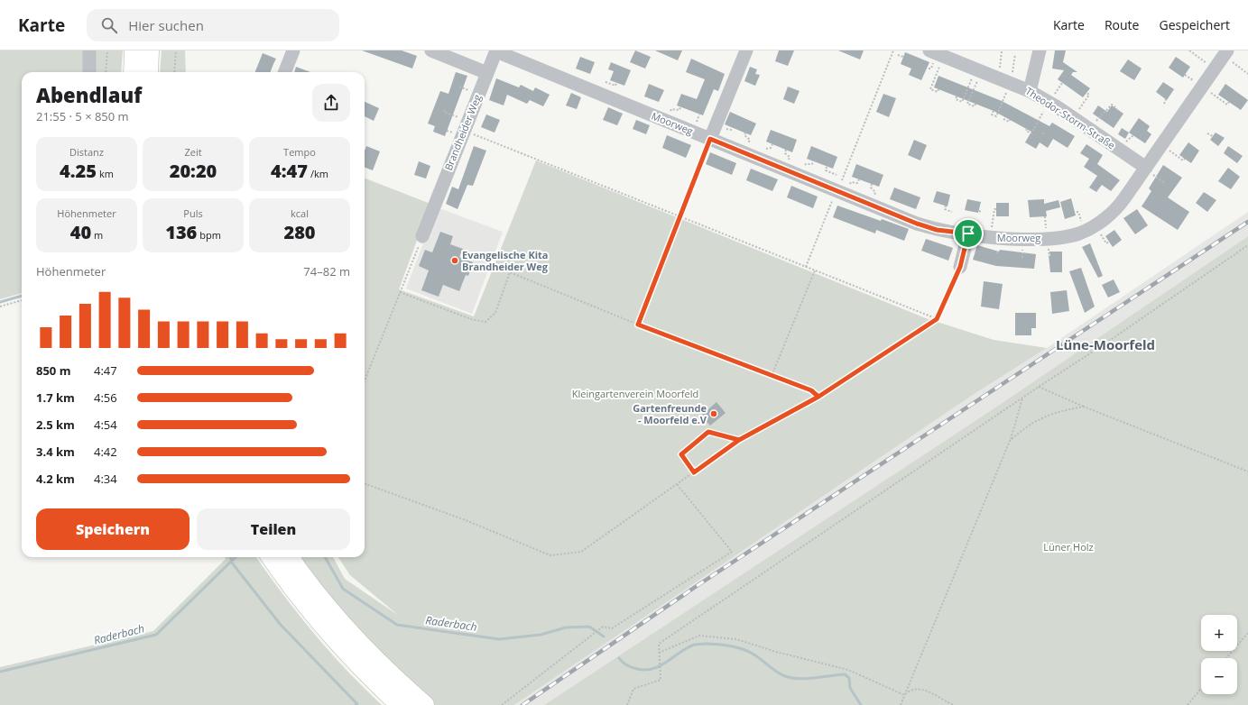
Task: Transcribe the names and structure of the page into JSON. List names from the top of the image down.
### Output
{
  "streets": {
    "street": ["Theodor-Storm-Straße", "Moorweg", "Brandheider Weg"]
  },
  "crossings": [
    ["Theodor-Storm-Straße", "Moorweg"],
    ["Moorweg", "Brandheider Weg"]
  ],
  "districts": ["Lüne-Moorfeld"],
  "water": ["Raderbach"],
  "parks": ["Kleingartenverein Moorfeld", "Lüner Holz"],
  "places": ["Evangelische Kita Brandheider Weg", "Gartenfreunde - Moorfeld e.V"],
  "page": {
    "header": "Karte",
    "search": "Hier suchen",
    "nav": ["Karte", "Route", "Gespeichert"],
    "heading": ["Abendlauf", "21:55 · 5 × 850 m"],
    "stats": [
      ["Distanz", "4.25 km"],
      ["Zeit", "20:20"],
      ["Tempo", "4:47 /km"],
      ["Höhenmeter", "40 m"],
      ["Puls", "136 bpm"],
      ["kcal", "280"]
    ],
    "chart": ["Höhenmeter", "74–82 m"],
    "list": [
      {
        "name": "850 m",
        "note": "4:47"
      },
      {
        "name": "1.7 km",
        "note": "4:56"
      },
      {
        "name": "2.5 km",
        "note": "4:54"
      },
      {
        "name": "3.4 km",
        "note": "4:42"
      },
      {
        "name": "4.2 km",
        "note": "4:34"
      }
    ],
    "buttons": ["Speichern", "Teilen"],
    "map_buttons": ["+", "−"]
  }
}
